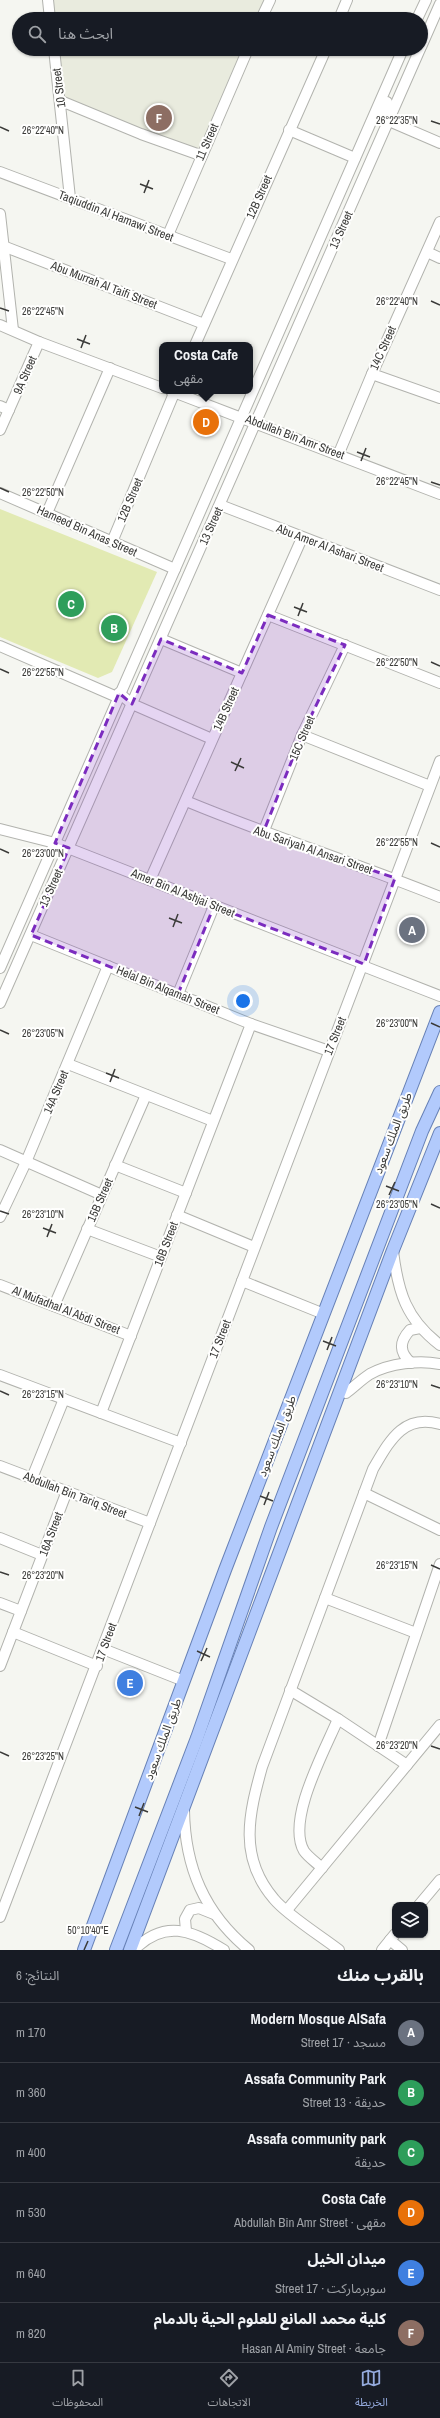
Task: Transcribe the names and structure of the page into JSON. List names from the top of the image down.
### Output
{
  "streets": {
    "main road": ["طريق الملك سعود"],
    "street": [
      "10 Street",
      "11 Street",
      "12B Street",
      "Taqiuddin Al Hamawi Street",
      "13 Street",
      "Abu Murrah Al Taifi Street",
      "14C Street",
      "9A Street",
      "Abdullah Bin Amr Street",
      "Hameed Bin Anas Street",
      "Abu Amer Al Ashari Street",
      "14B Street",
      "15C Street",
      "Abu Sariyah Al Ansari Street",
      "Amer Bin Al Ashjai Street",
      "Helal Bin Alqamah Street",
      "17 Street",
      "14A Street",
      "15B Street",
      "16B Street",
      "Al Mufadhal Al Abdi Street",
      "Abdullah Bin Tariq Street",
      "16A Street"
    ]
  },
  "crossings": [
    ["10 Street", "Taqiuddin Al Hamawi Street"],
    ["11 Street", "Taqiuddin Al Hamawi Street"],
    ["12B Street", "Taqiuddin Al Hamawi Street"],
    ["12B Street", "Abu Murrah Al Taifi Street"],
    ["12B Street", "Hameed Bin Anas Street"],
    ["13 Street", "Abdullah Bin Amr Street"],
    ["13 Street", "Hameed Bin Anas Street"],
    ["13 Street", "Abu Amer Al Ashari Street"],
    ["13 Street", "Amer Bin Al Ashjai Street"],
    ["13 Street", "Helal Bin Alqamah Street"],
    ["14C Street", "Abdullah Bin Amr Street"],
    ["Abu Amer Al Ashari Street", "14B Street"],
    ["14B Street", "Abu Sariyah Al Ansari Street"],
    ["14B Street", "Amer Bin Al Ashjai Street"],
    ["15C Street", "Abu Sariyah Al Ansari Street"],
    ["Abu Sariyah Al Ansari Street", "17 Street"],
    ["Amer Bin Al Ashjai Street", "17 Street"],
    ["Helal Bin Alqamah Street", "17 Street"],
    ["Helal Bin Alqamah Street", "14A Street"],
    ["Helal Bin Alqamah Street", "16B Street"],
    ["17 Street", "Abdullah Bin Tariq Street"],
    ["15B Street", "Al Mufadhal Al Abdi Street"],
    ["16B Street", "Al Mufadhal Al Abdi Street"],
    ["Abdullah Bin Tariq Street", "16A Street"]
  ],
  "page": {
    "search": "ابحث هنا",
    "pins": [
      "F",
      "D",
      "C",
      "B",
      "A",
      "E"
    ],
    "popup": ["Costa Cafe", "مقهى"],
    "heading": ["بالقرب منك", "النتائج: 6"],
    "list": [
      {
        "mark": "A",
        "name": "Modern Mosque AlSafa",
        "note": "مسجد · 17 Street",
        "value": "170 m"
      },
      {
        "mark": "B",
        "name": "Assafa Community Park",
        "note": "حديقة · 13 Street",
        "value": "360 m"
      },
      {
        "mark": "C",
        "name": "Assafa community park",
        "note": "حديقة",
        "value": "400 m"
      },
      {
        "mark": "D",
        "name": "Costa Cafe",
        "note": "مقهى · Abdullah Bin Amr Street",
        "value": "530 m"
      },
      {
        "mark": "E",
        "name": "ميدان الخيل",
        "note": "سوبرماركت · 17 Street",
        "value": "640 m"
      },
      {
        "mark": "F",
        "name": "كلية محمد المانع للعلوم الحية بالدمام",
        "note": "جامعة · Hasan Al Amiry Street",
        "value": "820 m"
      }
    ],
    "nav": ["الخريطة", "الاتجاهات", "المحفوظات"]
  },
  "coordinates": [
    "26°22'35\"N",
    "26°22'40\"N",
    "26°22'45\"N",
    "26°22'50\"N",
    "26°22'55\"N",
    "26°23'00\"N",
    "26°23'05\"N",
    "26°23'10\"N",
    "26°23'15\"N",
    "26°23'20\"N",
    "26°23'25\"N",
    "50°10'40\"E"
  ]
}
